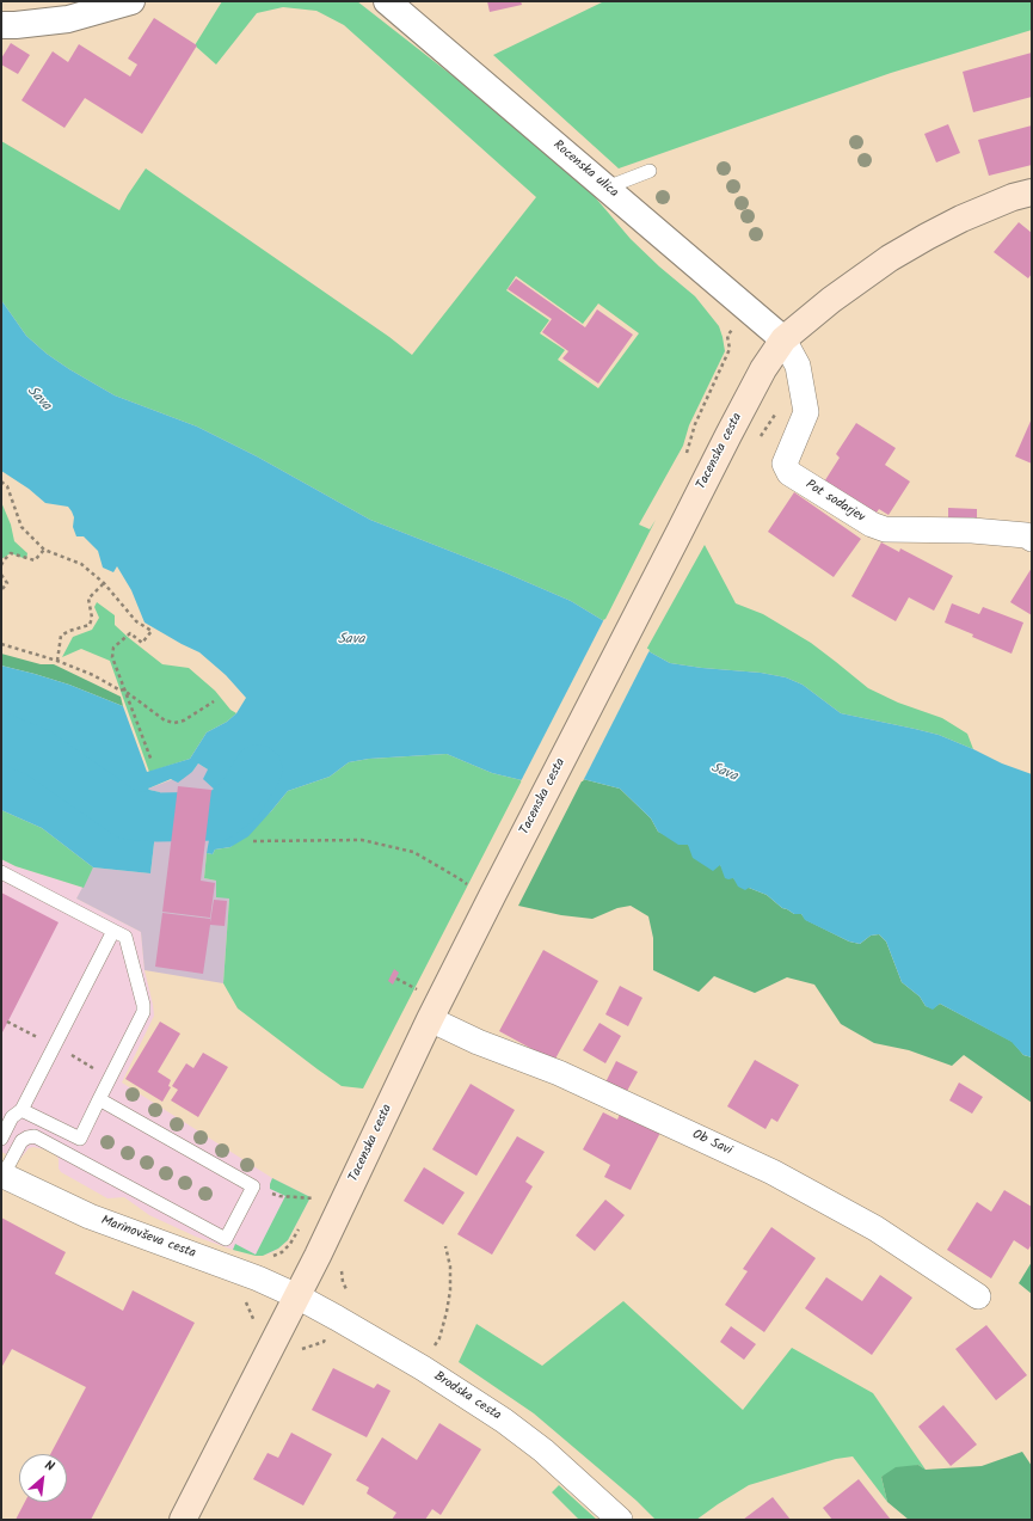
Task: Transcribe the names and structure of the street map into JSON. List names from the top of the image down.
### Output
{
  "streets": {
    "main road": ["Tacenska cesta"],
    "street": [
      "Rocenska ulica",
      "Pot sodarjev",
      "Ob Savi",
      "Marinovševa cesta",
      "Brodska cesta"
    ]
  },
  "crossings": [
    ["Rocenska ulica", "Tacenska cesta"],
    ["Rocenska ulica", "Pot sodarjev"],
    ["Tacenska cesta", "Pot sodarjev"],
    ["Tacenska cesta", "Ob Savi"],
    ["Tacenska cesta", "Marinovševa cesta"],
    ["Tacenska cesta", "Brodska cesta"],
    ["Marinovševa cesta", "Brodska cesta"]
  ],
  "water": ["Sava"],
  "north": "top right"
}
